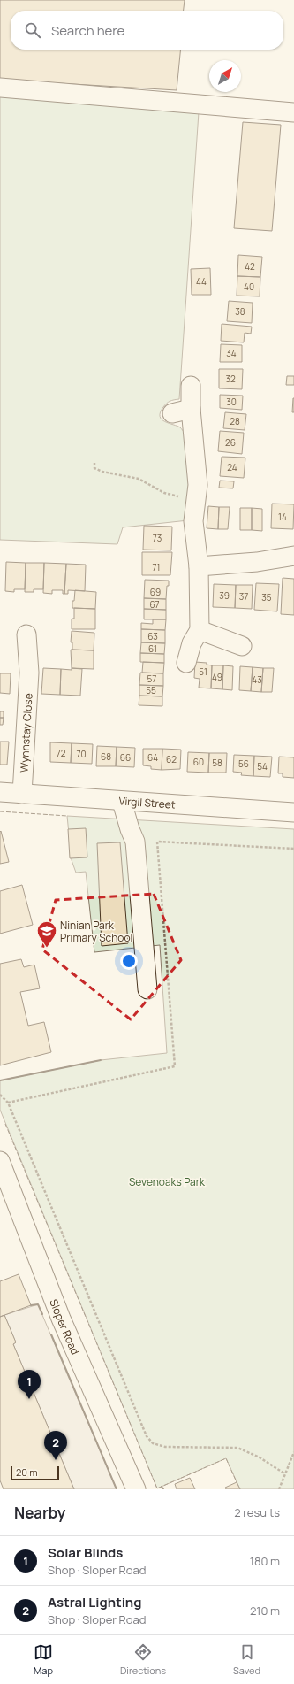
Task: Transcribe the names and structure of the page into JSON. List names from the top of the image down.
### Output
{
  "streets": {
    "street": ["Wynnstay Close", "Virgil Street", "Sloper Road"]
  },
  "crossings": [
    ["Wynnstay Close", "Virgil Street"]
  ],
  "parks": ["Sevenoaks Park"],
  "places": {
    "school or university": ["Ninian Park Primary School"]
  },
  "house_numbers": [
    "42",
    "44",
    "40",
    "38",
    "34",
    "32",
    "30",
    "28",
    "26",
    "24",
    "14",
    "73",
    "71",
    "69",
    "39",
    "37",
    "35",
    "67",
    "63",
    "61",
    "51",
    "49",
    "57",
    "43",
    "55",
    "72",
    "70",
    "68",
    "66",
    "64",
    "62",
    "60",
    "58",
    "56",
    "54"
  ],
  "scale_bar": "20 m",
  "north": "top right",
  "page": {
    "search": "Search here",
    "pins": ["1", "2"],
    "scale": "20 m",
    "heading": ["Nearby", "2 results"],
    "list": [
      {
        "mark": "1",
        "name": "Solar Blinds",
        "note": "Shop · Sloper Road",
        "value": "180 m"
      },
      {
        "mark": "2",
        "name": "Astral Lighting",
        "note": "Shop · Sloper Road",
        "value": "210 m"
      }
    ],
    "nav": ["Map", "Directions", "Saved"]
  }
}
